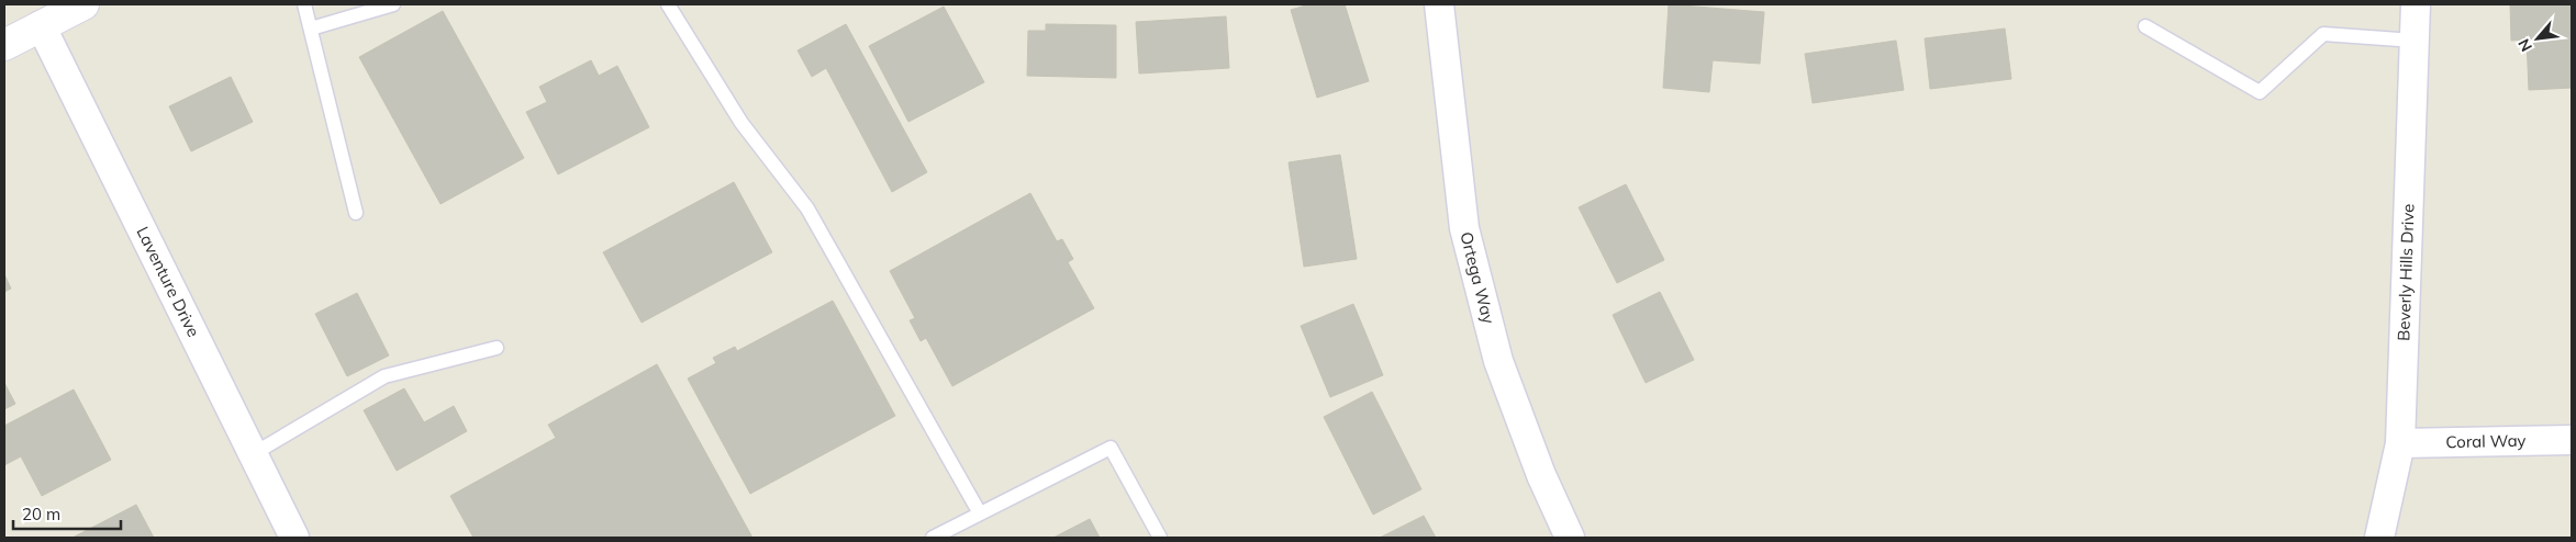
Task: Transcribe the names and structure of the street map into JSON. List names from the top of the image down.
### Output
{
  "streets": {
    "street": [
      "Beverly Hills Drive",
      "Ortega Way",
      "Laventure Drive",
      "Coral Way"
    ]
  },
  "crossings": [
    ["Beverly Hills Drive", "Coral Way"]
  ],
  "scale_bar": "20 m",
  "north": "bottom left"
}
